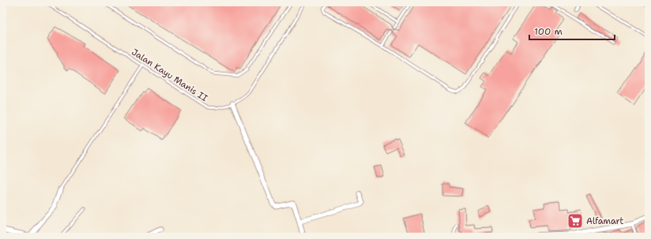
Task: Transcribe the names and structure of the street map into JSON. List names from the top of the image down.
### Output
{
  "streets": {
    "lane": ["Jalan Kayu Manis II"]
  },
  "places": {
    "supermarket": ["Alfamart"]
  },
  "scale_bar": "100 m"
}
